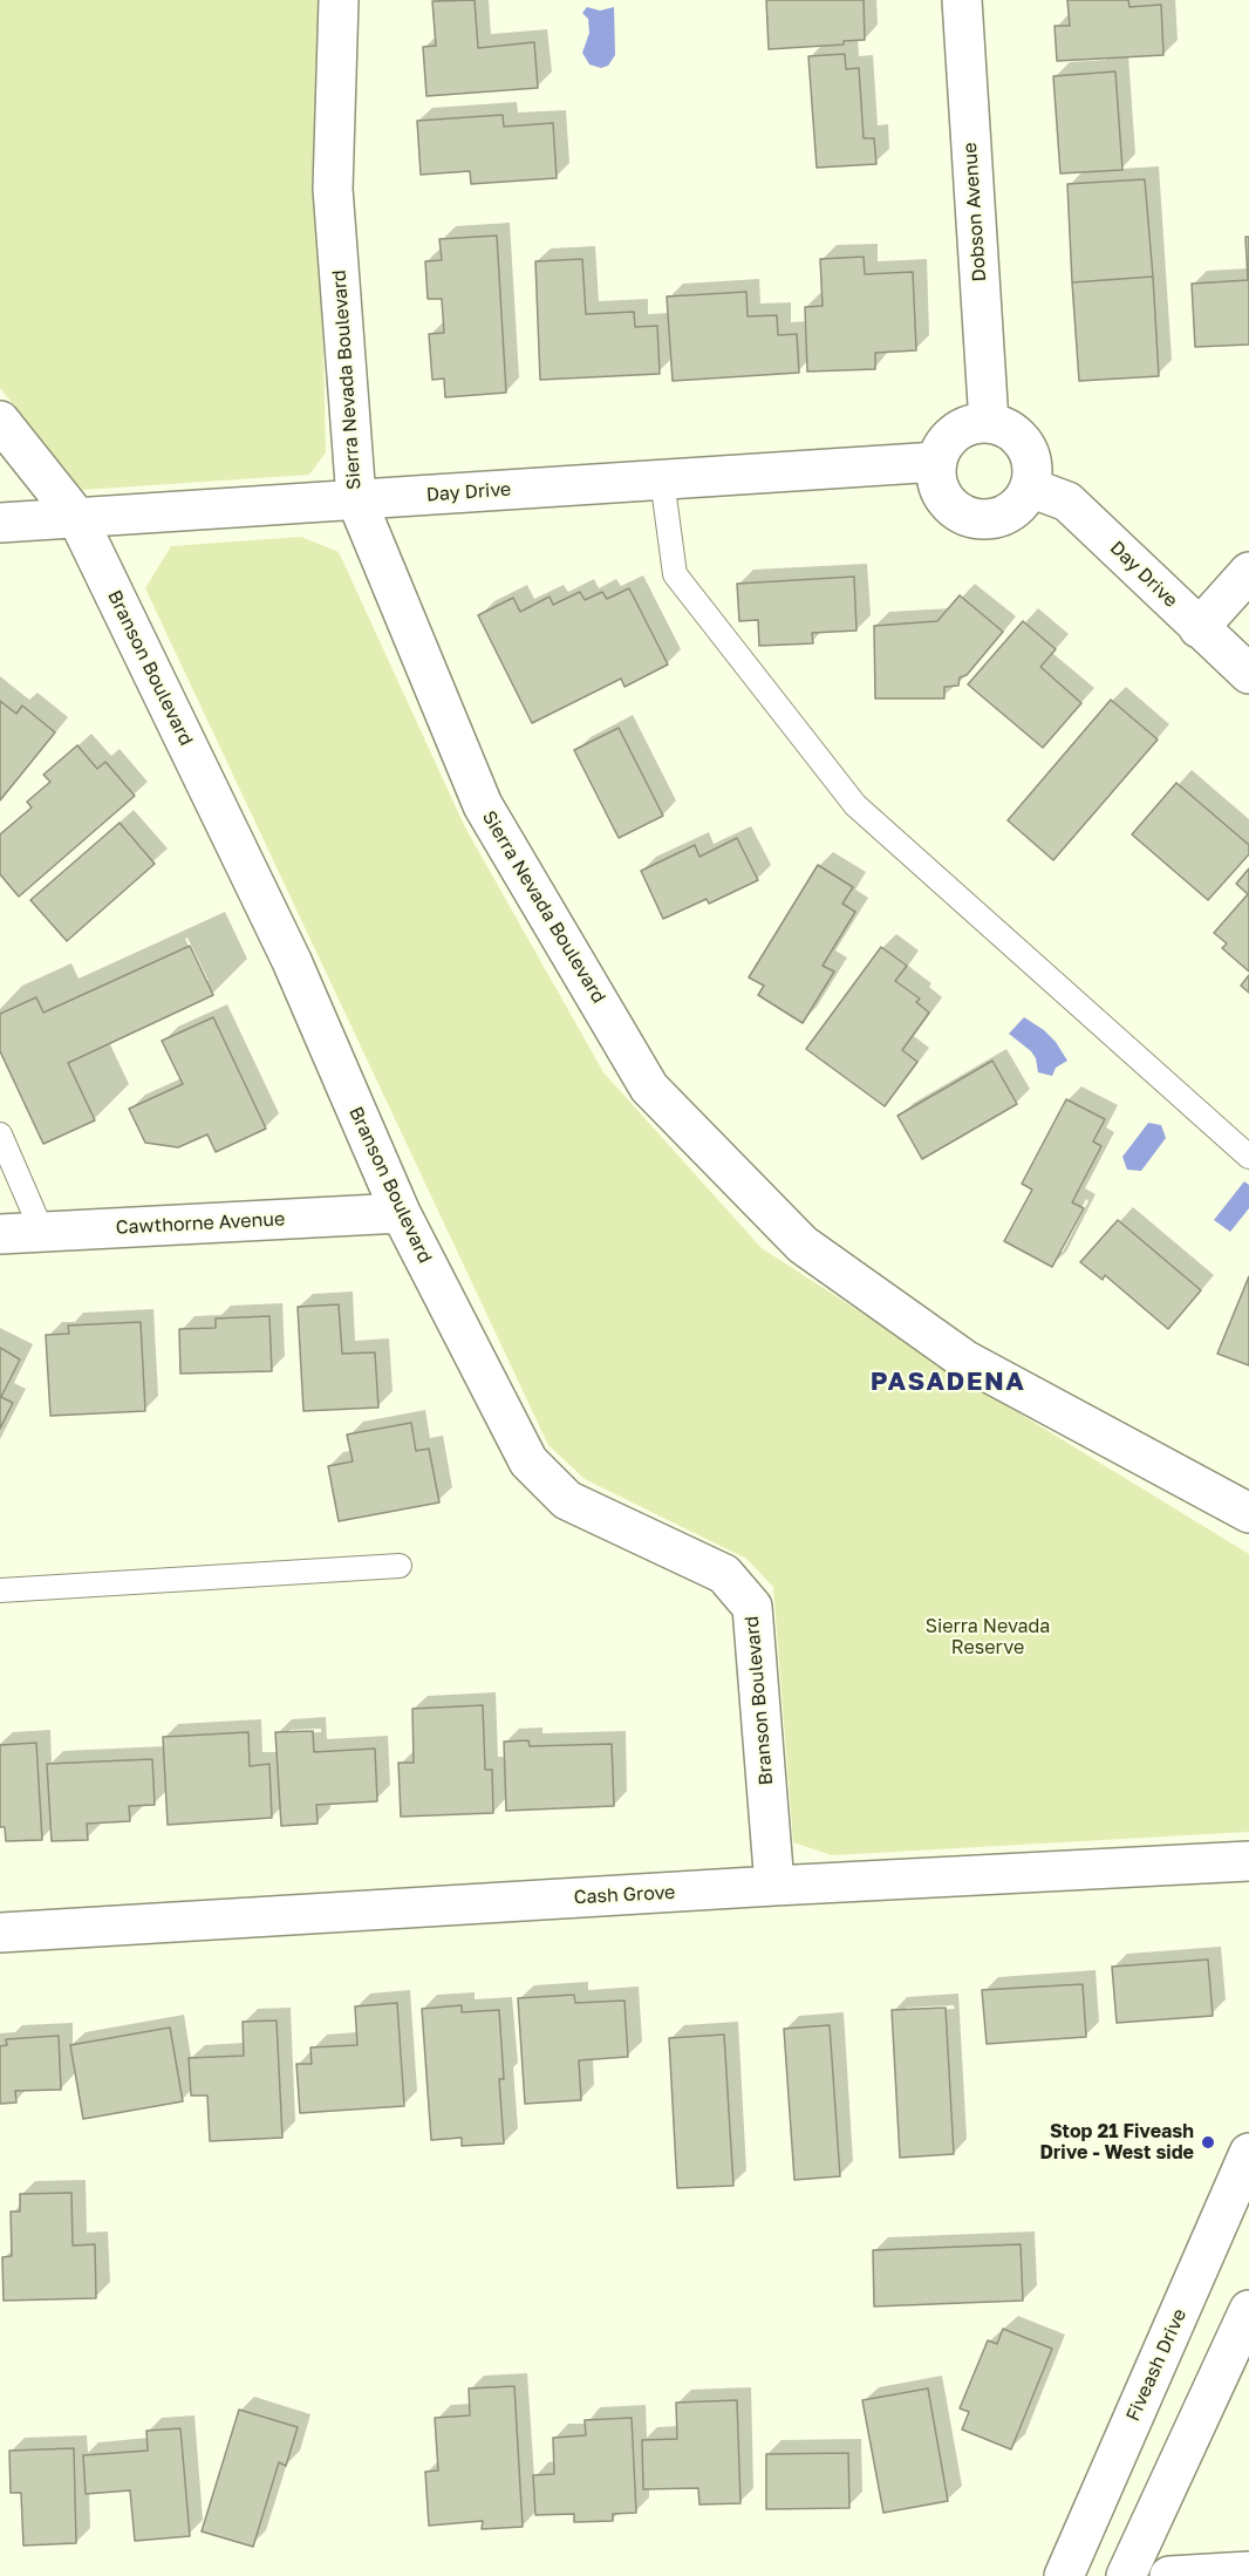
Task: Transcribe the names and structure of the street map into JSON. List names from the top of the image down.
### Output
{
  "streets": {
    "street": [
      "Dobson Avenue",
      "Sierra Nevada Boulevard",
      "Day Drive",
      "Branson Boulevard",
      "Cawthorne Avenue",
      "Cash Grove",
      "Fiveash Drive"
    ]
  },
  "crossings": [
    ["Dobson Avenue", "Day Drive"],
    ["Sierra Nevada Boulevard", "Day Drive"],
    ["Day Drive", "Branson Boulevard"],
    ["Branson Boulevard", "Cawthorne Avenue"],
    ["Branson Boulevard", "Cash Grove"]
  ],
  "districts": ["PASADENA"],
  "parks": ["Sierra Nevada Reserve"],
  "places": ["Stop 21 Fiveash Drive - West side"]
}
